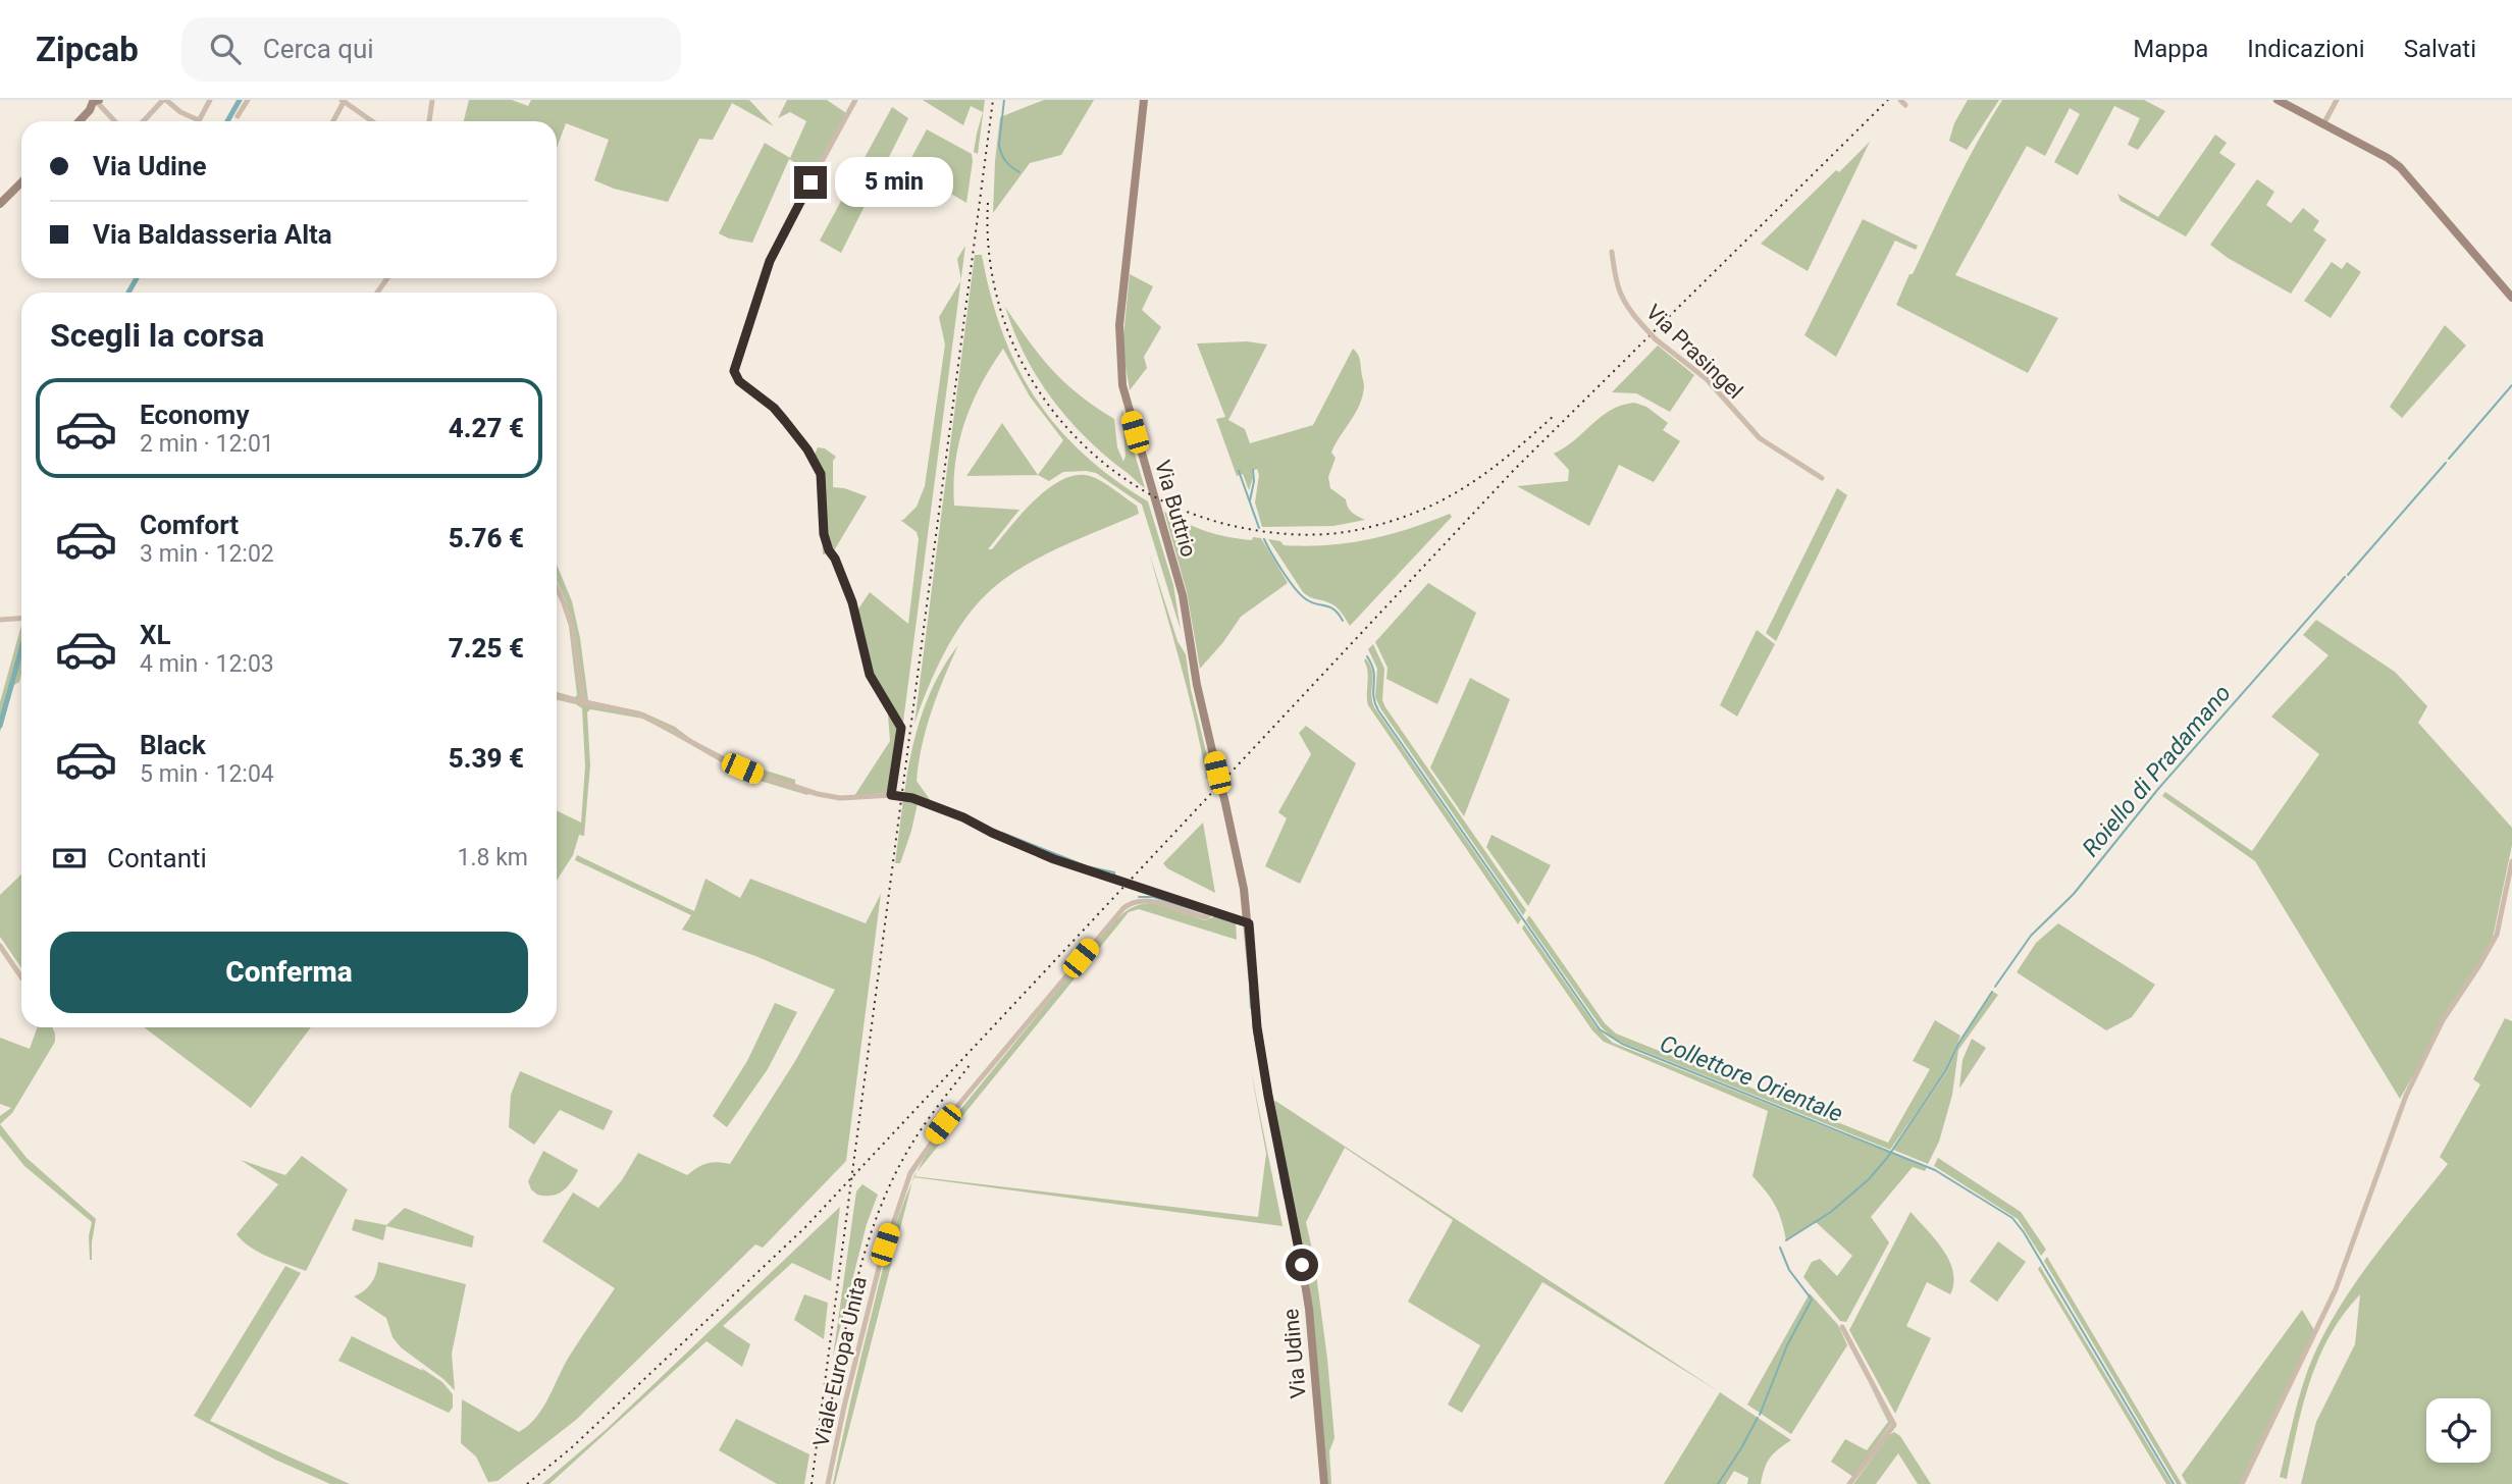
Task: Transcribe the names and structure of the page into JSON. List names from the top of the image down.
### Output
{
  "streets": {
    "street": [
      "Via Prasingel",
      "Via Buttrio",
      "Via Udine",
      "Viale Europa Unita"
    ]
  },
  "crossings": [
    ["Via Buttrio", "Via Udine"]
  ],
  "water": ["Roiello di Pradamano", "Collettore Orientale"],
  "page": {
    "header": "Zipcab",
    "search": "Cerca qui",
    "nav": ["Mappa", "Indicazioni", "Salvati"],
    "banner": ["Via Udine", "Via Baldasseria Alta"],
    "bubble": "5 min",
    "heading": "Scegli la corsa",
    "list": [
      {
        "name": "Economy",
        "note": "2 min · 12:01",
        "value": "4.27 €"
      },
      {
        "name": "Comfort",
        "note": "3 min · 12:02",
        "value": "5.76 €"
      },
      {
        "name": "XL",
        "note": "4 min · 12:03",
        "value": "7.25 €"
      },
      {
        "name": "Black",
        "note": "5 min · 12:04",
        "value": "5.39 €"
      }
    ],
    "pay": ["Contanti", "1.8 km"],
    "buttons": "Conferma"
  }
}
